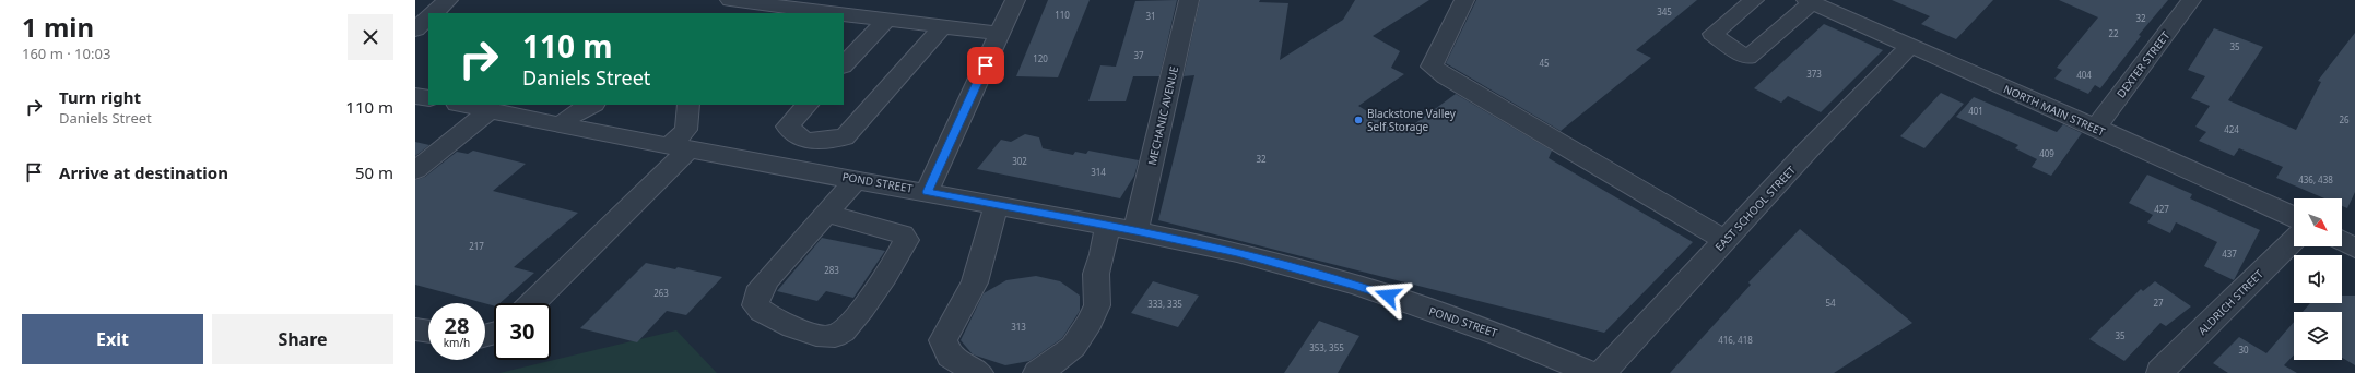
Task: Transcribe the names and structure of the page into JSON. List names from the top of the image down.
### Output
{
  "streets": {
    "street": [
      "DEXTER STREET",
      "NORTH MAIN STREET",
      "MECHANIC AVENUE",
      "POND STREET",
      "EAST SCHOOL STREET",
      "ALDRICH STREET"
    ]
  },
  "crossings": [
    ["DEXTER STREET", "NORTH MAIN STREET"],
    ["NORTH MAIN STREET", "EAST SCHOOL STREET"],
    ["MECHANIC AVENUE", "POND STREET"]
  ],
  "places": ["Blackstone Valley Self Storage"],
  "house_numbers": [
    "345",
    "110",
    "31",
    "32",
    "22",
    "35",
    "37",
    "120",
    "45",
    "373",
    "404",
    "401",
    "26",
    "424",
    "409",
    "32",
    "302",
    "314",
    "436, 438",
    "427",
    "217",
    "437",
    "283",
    "263",
    "54",
    "27",
    "333, 335",
    "313",
    "35",
    "416, 418",
    "353, 355",
    "30"
  ],
  "north": "bottom right",
  "page": {
    "heading": ["1 min", "160 m · 10:03"],
    "turn": ["110 m", "Daniels Street"],
    "list": [
      {
        "name": "Turn right",
        "note": "Daniels Street",
        "value": "110 m"
      },
      {
        "name": "Arrive at destination",
        "value": "50 m"
      }
    ],
    "speed": "28 km/h",
    "limit": "30",
    "buttons": ["Exit", "Share"]
  }
}
